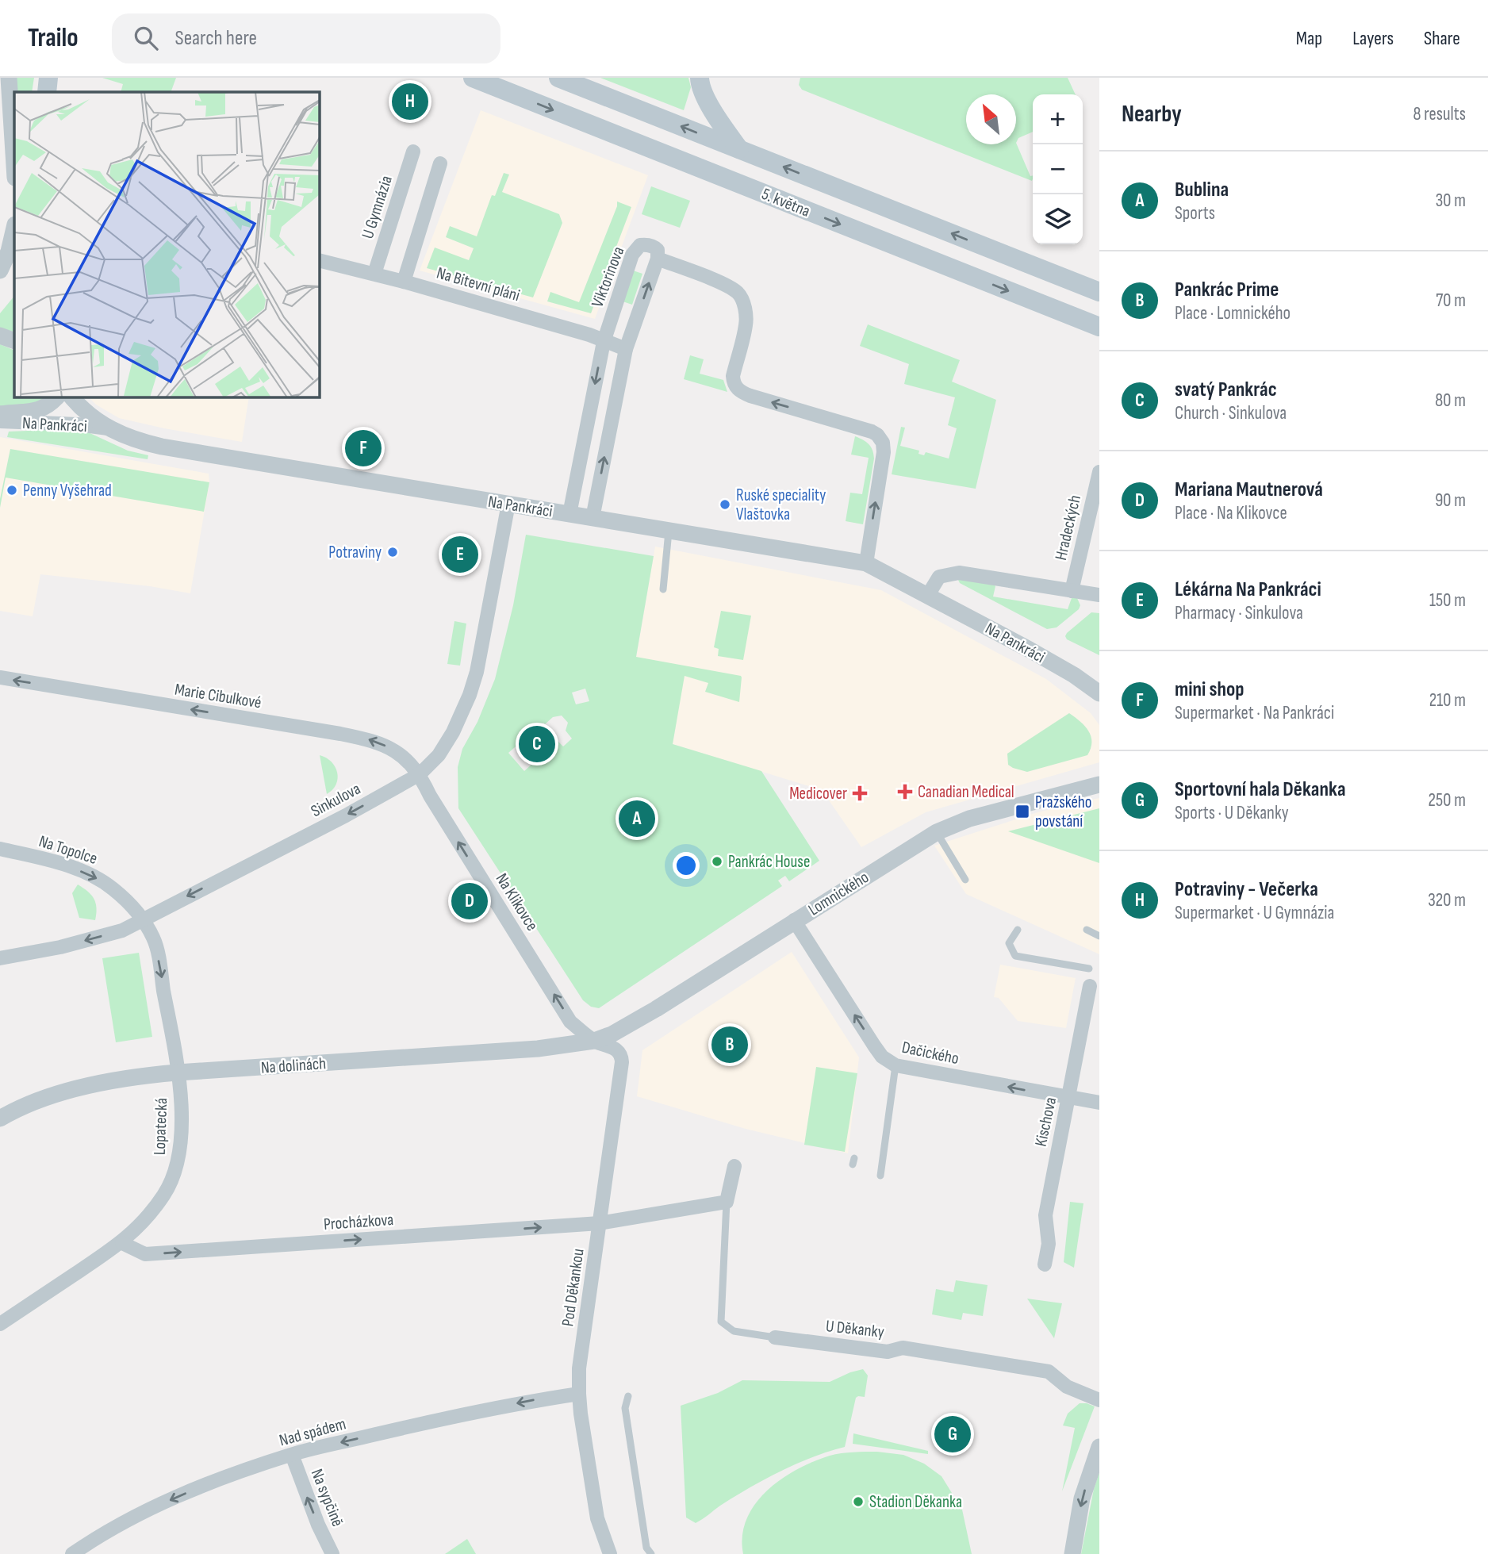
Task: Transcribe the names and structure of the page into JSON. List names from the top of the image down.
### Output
{
  "streets": {
    "main road": ["5. května"],
    "street": [
      "U Gymnázia",
      "Viktorinova",
      "Na Bitevní pláni",
      "Na Pankráci",
      "Hradeckých",
      "Marie Cibulkové",
      "Sinkulova",
      "Na Topolce",
      "Lomnického",
      "Na Klikovce",
      "Dačického",
      "Na dolinách",
      "Kischova",
      "Lopatecká",
      "Procházkova",
      "Pod Děkankou",
      "U Děkanky",
      "Nad spádem",
      "Na sypčině"
    ]
  },
  "crossings": [
    ["U Gymnázia", "Na Bitevní pláni"],
    ["Viktorinova", "Na Bitevní pláni"],
    ["Viktorinova", "Na Pankráci"],
    ["Na Pankráci", "Sinkulova"],
    ["Marie Cibulkové", "Sinkulova"],
    ["Marie Cibulkové", "Na Klikovce"],
    ["Sinkulova", "Na Topolce"],
    ["Sinkulova", "Na Klikovce"],
    ["Sinkulova", "Lopatecká"],
    ["Na Topolce", "Lopatecká"],
    ["Lomnického", "Na Klikovce"],
    ["Lomnického", "Dačického"],
    ["Lomnického", "Na dolinách"],
    ["Lomnického", "Pod Děkankou"],
    ["Na Klikovce", "Na dolinách"],
    ["Na Klikovce", "Pod Děkankou"],
    ["Dačického", "Kischova"],
    ["Na dolinách", "Lopatecká"],
    ["Na dolinách", "Pod Děkankou"],
    ["Lopatecká", "Procházkova"],
    ["Procházkova", "Pod Děkankou"],
    ["Pod Děkankou", "Nad spádem"],
    ["Nad spádem", "Na sypčině"]
  ],
  "one_way": [
    "Marie Cibulkové",
    "Sinkulova",
    "Na Topolce",
    "Na Klikovce",
    "Dačického",
    "Procházkova",
    "Nad spádem",
    "Na sypčině"
  ],
  "places": {
    "other": [
      "Penny Vyšehrad",
      "Ruské speciality Vlaštovka",
      "Potraviny",
      "Pankrác House",
      "Stadion Děkanka"
    ],
    "health": ["Canadian Medical", "Medicover"],
    "transit": ["Pražského povstání"]
  },
  "north": "top left",
  "page": {
    "header": "Trailo",
    "search": "Search here",
    "nav": ["Map", "Layers", "Share"],
    "heading": ["Nearby", "8 results"],
    "pins": [
      "H",
      "F",
      "E",
      "C",
      "A",
      "D",
      "B",
      "G"
    ],
    "map_buttons": ["+", "−"],
    "list": [
      {
        "mark": "A",
        "name": "Bublina",
        "note": "Sports",
        "value": "30 m"
      },
      {
        "mark": "B",
        "name": "Pankrác Prime",
        "note": "Place · Lomnického",
        "value": "70 m"
      },
      {
        "mark": "C",
        "name": "svatý Pankrác",
        "note": "Church · Sinkulova",
        "value": "80 m"
      },
      {
        "mark": "D",
        "name": "Mariana Mautnerová",
        "note": "Place · Na Klikovce",
        "value": "90 m"
      },
      {
        "mark": "E",
        "name": "Lékárna Na Pankráci",
        "note": "Pharmacy · Sinkulova",
        "value": "150 m"
      },
      {
        "mark": "F",
        "name": "mini shop",
        "note": "Supermarket · Na Pankráci",
        "value": "210 m"
      },
      {
        "mark": "G",
        "name": "Sportovní hala Děkanka",
        "note": "Sports · U Děkanky",
        "value": "250 m"
      },
      {
        "mark": "H",
        "name": "Potraviny - Večerka",
        "note": "Supermarket · U Gymnázia",
        "value": "320 m"
      }
    ]
  }
}
